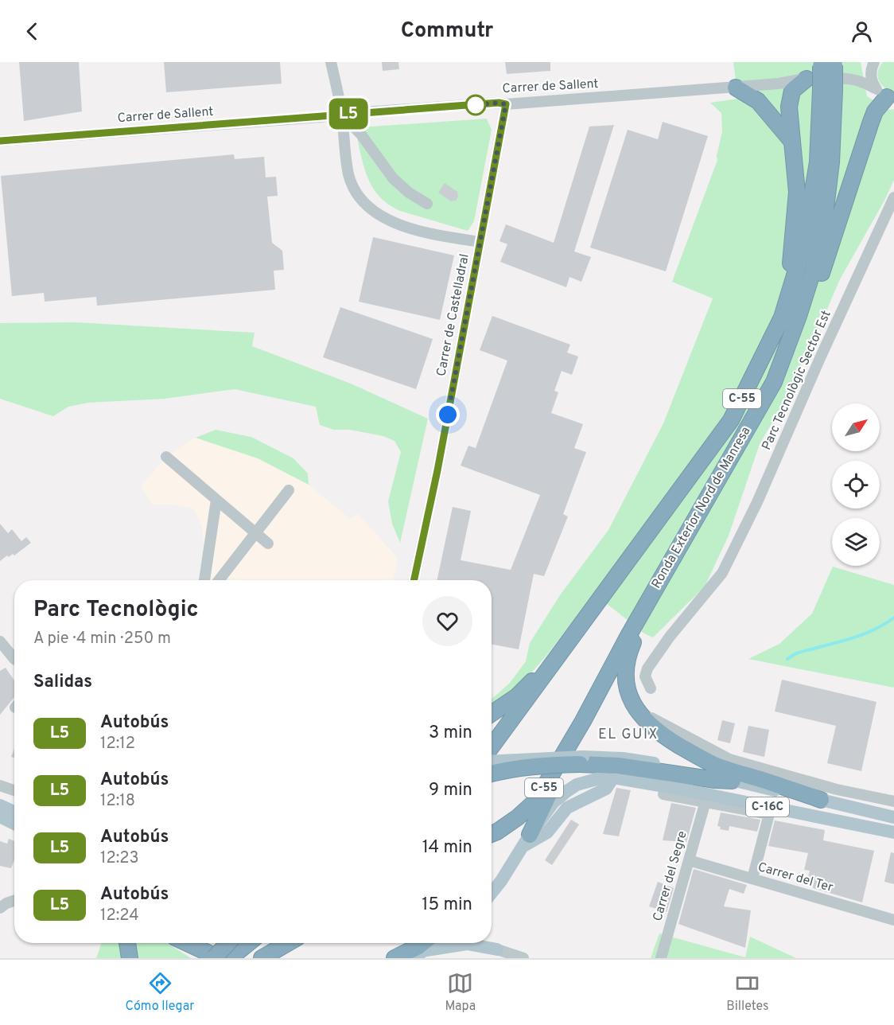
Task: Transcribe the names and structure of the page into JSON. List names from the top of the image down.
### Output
{
  "streets": {
    "highway": ["C-55", "Ronda Exterior Nord de Manresa"],
    "main road": ["C-16C"],
    "street": [
      "Carrer de Sallent",
      "Carrer de Castelladral",
      "Parc Tecnològic Sector Est",
      "Carrer del Segre",
      "Carrer del Ter"
    ]
  },
  "crossings": [
    ["Carrer de Sallent", "Carrer de Castelladral"],
    ["C-55", "Ronda Exterior Nord de Manresa"],
    ["Carrer del Segre", "Carrer del Ter"]
  ],
  "districts": ["EL GUIX"],
  "lines": ["bus line L5"],
  "north": "top right",
  "page": {
    "header": "Commutr",
    "on_map": "L5",
    "heading": [
      ["Parc Tecnològic", "A pie · 4 min · 250 m"],
      "Salidas"
    ],
    "list": [
      {
        "mark": "L5",
        "name": "Autobús",
        "note": "12:12",
        "value": "3 min"
      },
      {
        "mark": "L5",
        "name": "Autobús",
        "note": "12:18",
        "value": "9 min"
      },
      {
        "mark": "L5",
        "name": "Autobús",
        "note": "12:23",
        "value": "14 min"
      },
      {
        "mark": "L5",
        "name": "Autobús",
        "note": "12:24",
        "value": "15 min"
      }
    ],
    "tabs": ["Cómo llegar", "Mapa", "Billetes"]
  }
}
